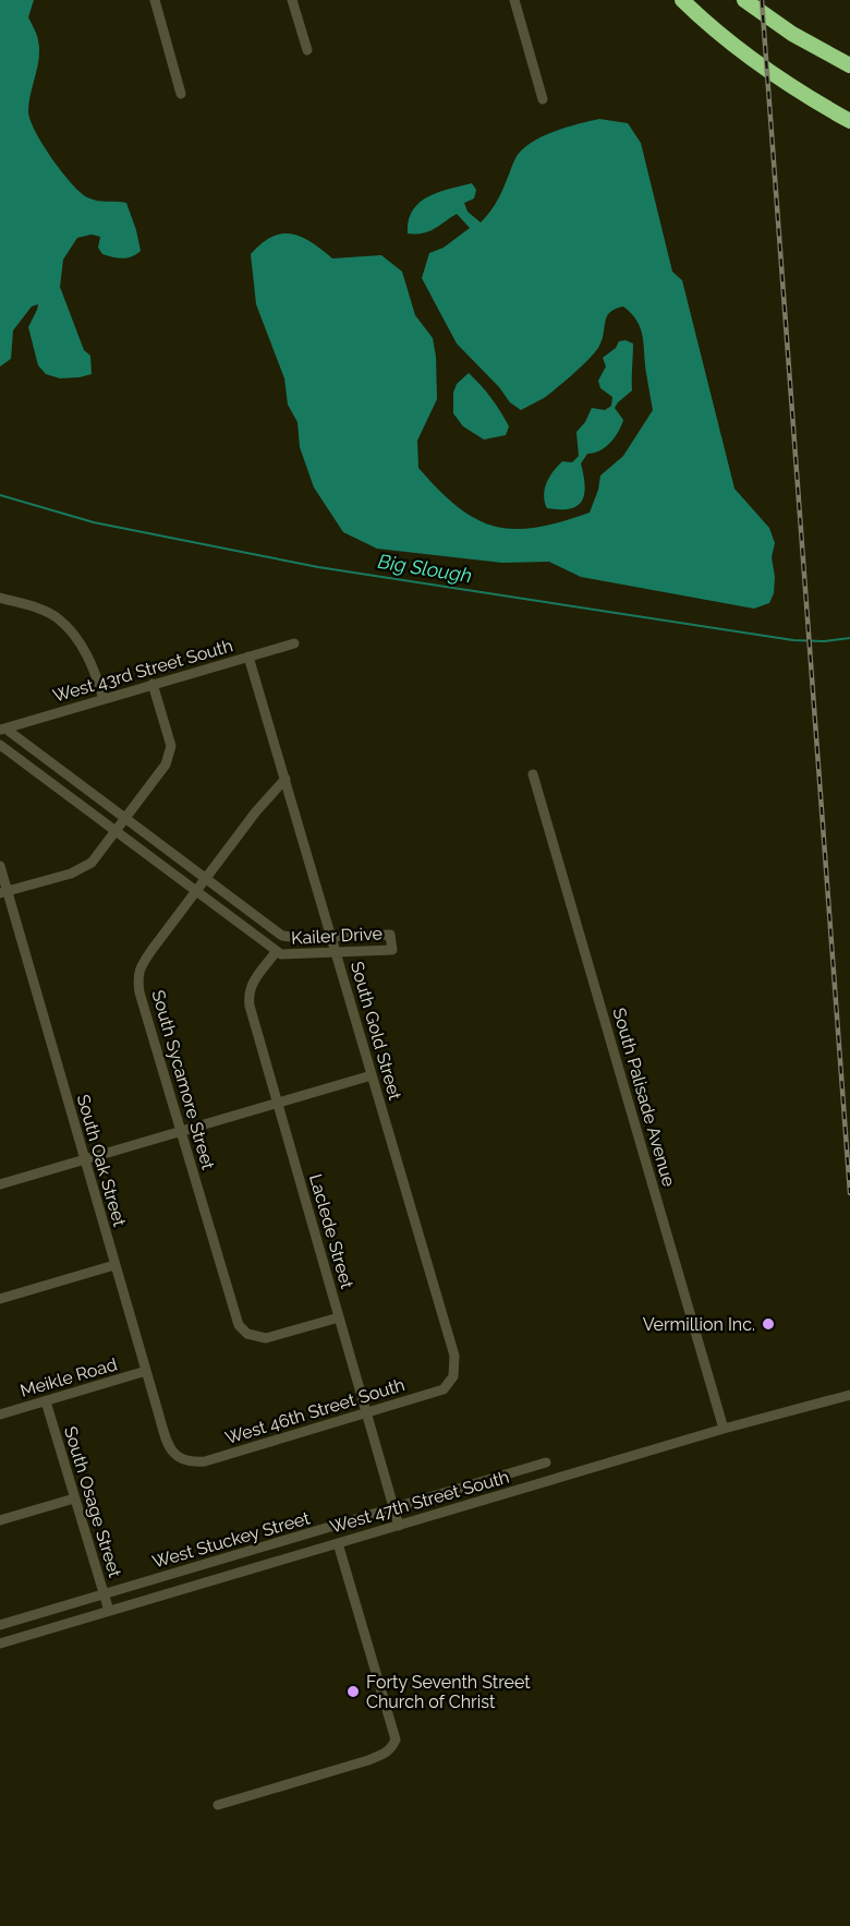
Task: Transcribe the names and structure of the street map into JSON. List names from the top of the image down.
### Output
{
  "streets": {
    "street": [
      "West 43rd Street South",
      "Kailer Drive",
      "South Gold Street",
      "South Sycamore Street",
      "South Palisade Avenue",
      "South Oak Street",
      "Laclede Street",
      "Meikle Road",
      "West 46th Street South",
      "South Osage Street",
      "West 47th Street South",
      "West Stuckey Street"
    ]
  },
  "crossings": [
    ["West 43rd Street South", "Kailer Drive"],
    ["West 43rd Street South", "South Gold Street"],
    ["Kailer Drive", "South Gold Street"],
    ["Kailer Drive", "South Sycamore Street"],
    ["Kailer Drive", "Laclede Street"],
    ["South Gold Street", "South Sycamore Street"],
    ["South Gold Street", "West 46th Street South"],
    ["South Sycamore Street", "Laclede Street"],
    ["South Palisade Avenue", "West 47th Street South"],
    ["South Oak Street", "Meikle Road"],
    ["South Oak Street", "West 46th Street South"],
    ["Laclede Street", "West 46th Street South"],
    ["Laclede Street", "West 47th Street South"],
    ["Laclede Street", "West Stuckey Street"],
    ["Meikle Road", "South Osage Street"],
    ["South Osage Street", "West 47th Street South"],
    ["South Osage Street", "West Stuckey Street"]
  ],
  "water": ["Big Slough"],
  "places": ["Vermillion Inc.", "Forty Seventh Street Church of Christ"]
}
